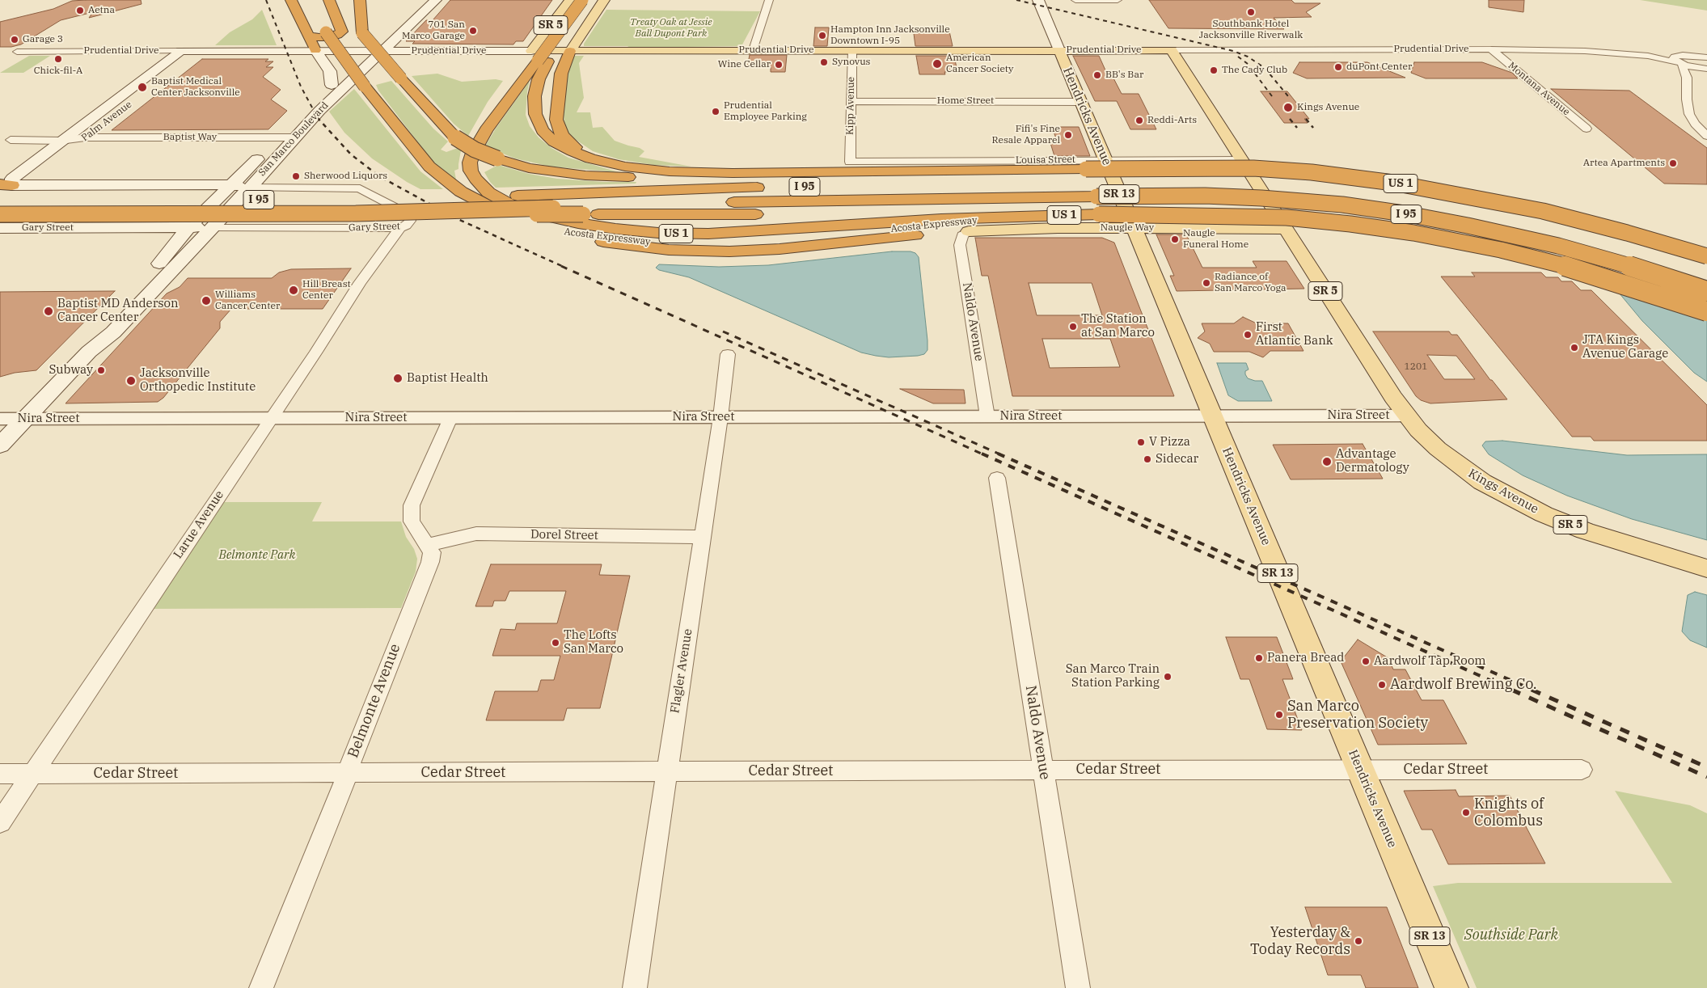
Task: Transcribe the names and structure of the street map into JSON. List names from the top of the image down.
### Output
{
  "streets": {
    "highway": ["US 1", "I 95", "Acosta Expressway"],
    "main road": [
      "SR 5",
      "Prudential Drive",
      "Hendricks Avenue",
      "Palm Avenue",
      "San Marco Boulevard",
      "SR 13",
      "Gary Street",
      "Naugle Way",
      "Kings Avenue"
    ],
    "street": [
      "Montana Avenue",
      "Home Street",
      "Kipp Avenue",
      "Baptist Way",
      "Louisa Street",
      "Naldo Avenue",
      "Nira Street",
      "Larue Avenue",
      "Dorel Street",
      "Flagler Avenue",
      "Belmonte Avenue",
      "Cedar Street"
    ]
  },
  "crossings": [
    ["SR 5", "Prudential Drive"],
    ["SR 5", "US 1"],
    ["SR 5", "Kings Avenue"],
    ["Prudential Drive", "Montana Avenue"],
    ["Prudential Drive", "Kipp Avenue"],
    ["Prudential Drive", "Hendricks Avenue"],
    ["Prudential Drive", "Palm Avenue"],
    ["Prudential Drive", "San Marco Boulevard"],
    ["Prudential Drive", "US 1"],
    ["Prudential Drive", "Kings Avenue"],
    ["Home Street", "Kipp Avenue"],
    ["Home Street", "Hendricks Avenue"],
    ["Kipp Avenue", "Louisa Street"],
    ["Hendricks Avenue", "Louisa Street"],
    ["Hendricks Avenue", "Naugle Way"],
    ["Hendricks Avenue", "Nira Street"],
    ["Hendricks Avenue", "Cedar Street"],
    ["Palm Avenue", "Baptist Way"],
    ["Palm Avenue", "Gary Street"],
    ["Baptist Way", "San Marco Boulevard"],
    ["San Marco Boulevard", "Gary Street"],
    ["San Marco Boulevard", "Nira Street"],
    ["Louisa Street", "Kings Avenue"],
    ["US 1", "I 95"],
    ["US 1", "Acosta Expressway"],
    ["Gary Street", "Larue Avenue"],
    ["Naugle Way", "Naldo Avenue"],
    ["Naugle Way", "Kings Avenue"],
    ["Naldo Avenue", "Nira Street"],
    ["Naldo Avenue", "Cedar Street"],
    ["Nira Street", "Kings Avenue"],
    ["Nira Street", "Larue Avenue"],
    ["Nira Street", "Flagler Avenue"],
    ["Nira Street", "Belmonte Avenue"],
    ["Larue Avenue", "Cedar Street"],
    ["Dorel Street", "Flagler Avenue"],
    ["Dorel Street", "Belmonte Avenue"],
    ["Flagler Avenue", "Cedar Street"],
    ["Belmonte Avenue", "Cedar Street"]
  ],
  "parks": ["Treaty Oak at Jessie Ball Dupont Park", "Belmonte Park", "Southside Park"],
  "places": [
    "Aetna",
    "Southbank Hotel Jacksonville Riverwalk",
    "701 San Marco Garage",
    "Hampton Inn Jacksonville Downtown I-95",
    "Garage 3",
    "Chick-fil-A",
    "Synovus",
    "American Cancer Society",
    "Wine Cellar",
    "duPont Center",
    "The Cady Club",
    "BB's Bar",
    "Baptist Medical Center Jacksonville",
    "Kings Avenue",
    "Prudential Employee Parking",
    "Reddi-Arts",
    "Fifi's Fine Resale Apparel",
    "Artea Apartments",
    "Sherwood Liquors",
    "Naugle Funeral Home",
    "Radiance of San Marco Yoga",
    "Hill Breast Center",
    "Williams Cancer Center",
    "Baptist MD Anderson Cancer Center",
    "The Station at San Marco",
    "First Atlantic Bank",
    "JTA Kings Avenue Garage",
    "Subway",
    "Baptist Health",
    "Jacksonville Orthopedic Institute",
    "V Pizza",
    "Sidecar",
    "Advantage Dermatology",
    "The Lofts San Marco",
    "Panera Bread",
    "Aardwolf Tap Room",
    "San Marco Train Station Parking",
    "Aardwolf Brewing Co.",
    "San Marco Preservation Society",
    "Knights of Colombus",
    "Yesterday & Today Records"
  ],
  "house_numbers": ["1201"]
}
